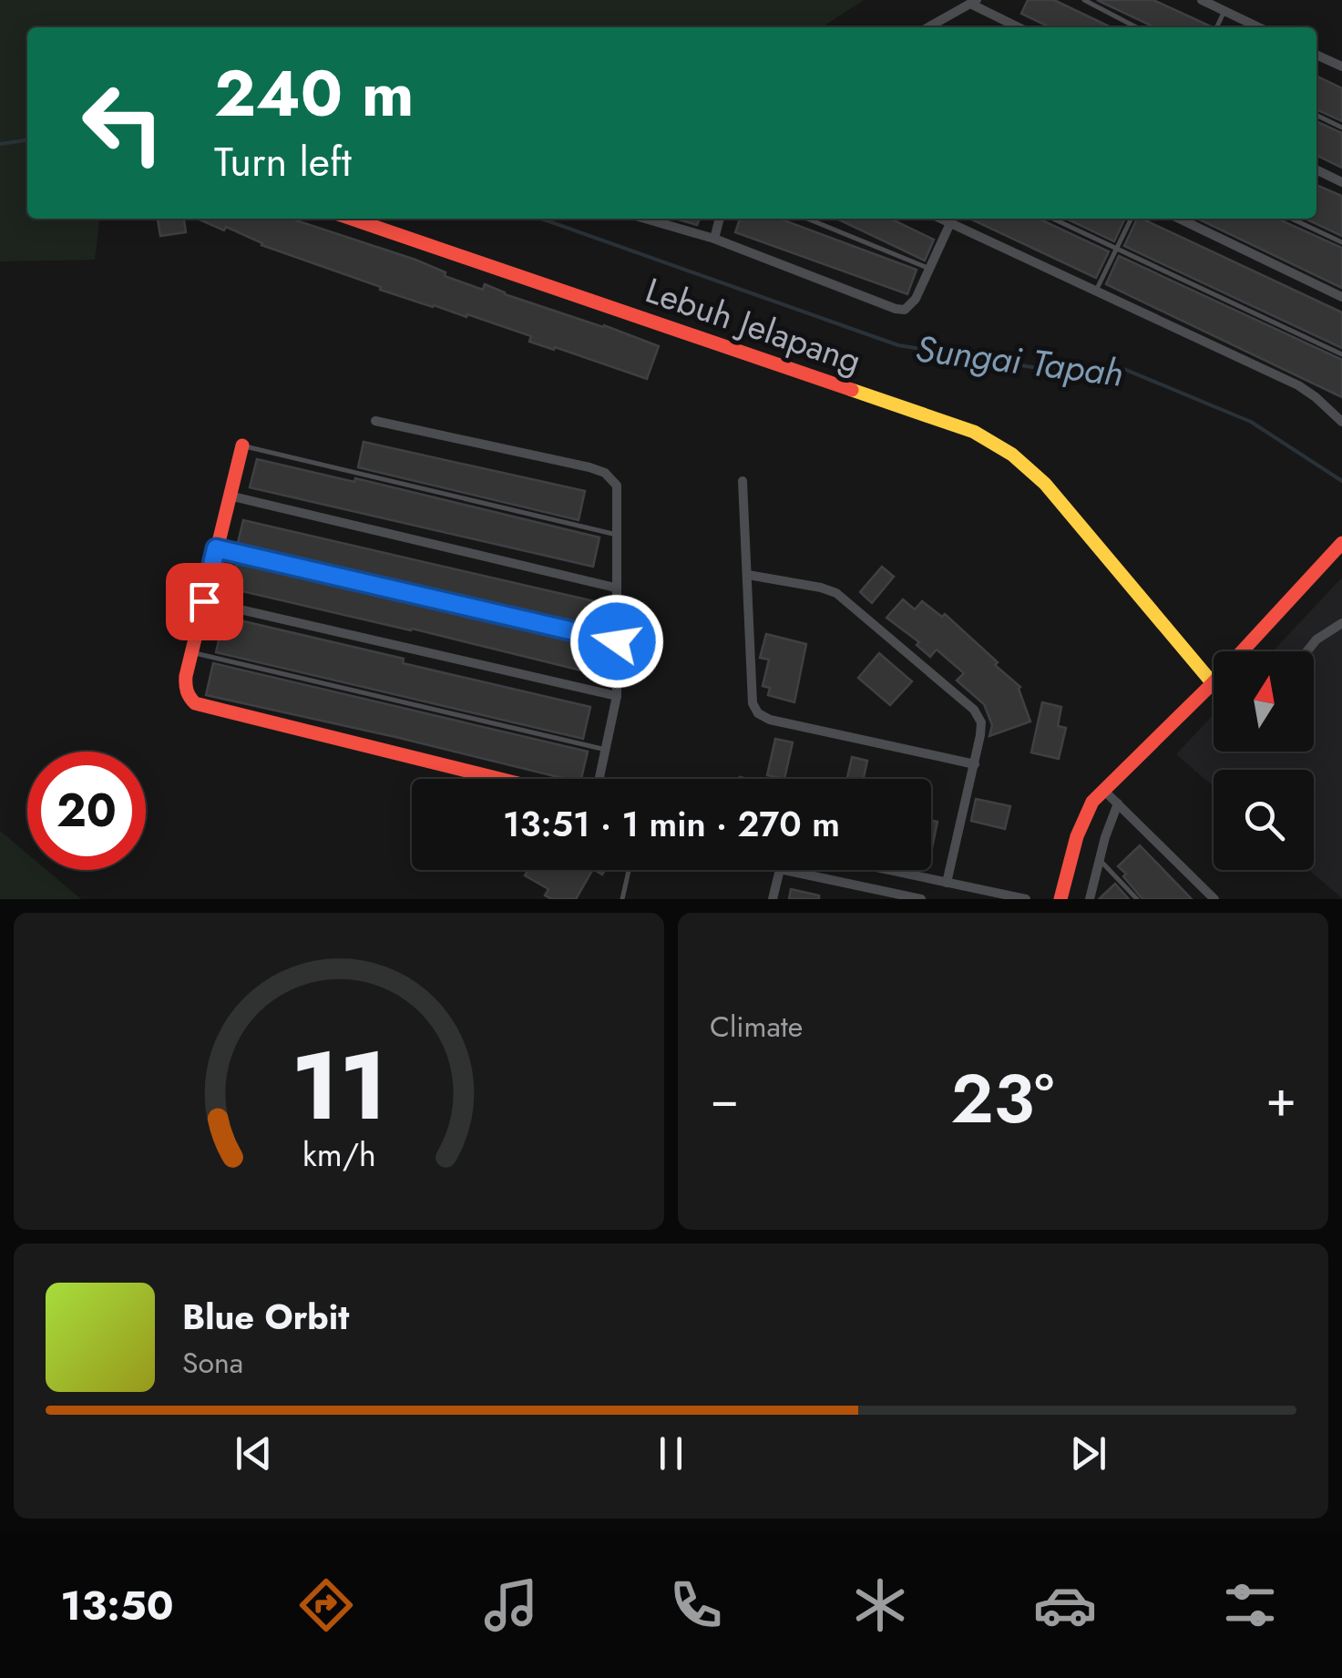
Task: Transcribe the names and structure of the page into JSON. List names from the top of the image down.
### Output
{
  "streets": {
    "street": ["Lebuh Jelapang"]
  },
  "water": ["Sungai Tapah"],
  "north": "top",
  "page": {
    "turn": ["240 m", "Turn left"],
    "limit": "20",
    "trip": "13:51 · 1 min · 270 m",
    "tile": "Climate",
    "heat": ["−", "23°", "+"],
    "song": ["Blue Orbit", "Sona"],
    "tabs": "13:50",
    "gauge": ["11", "km/h"]
  }
}
